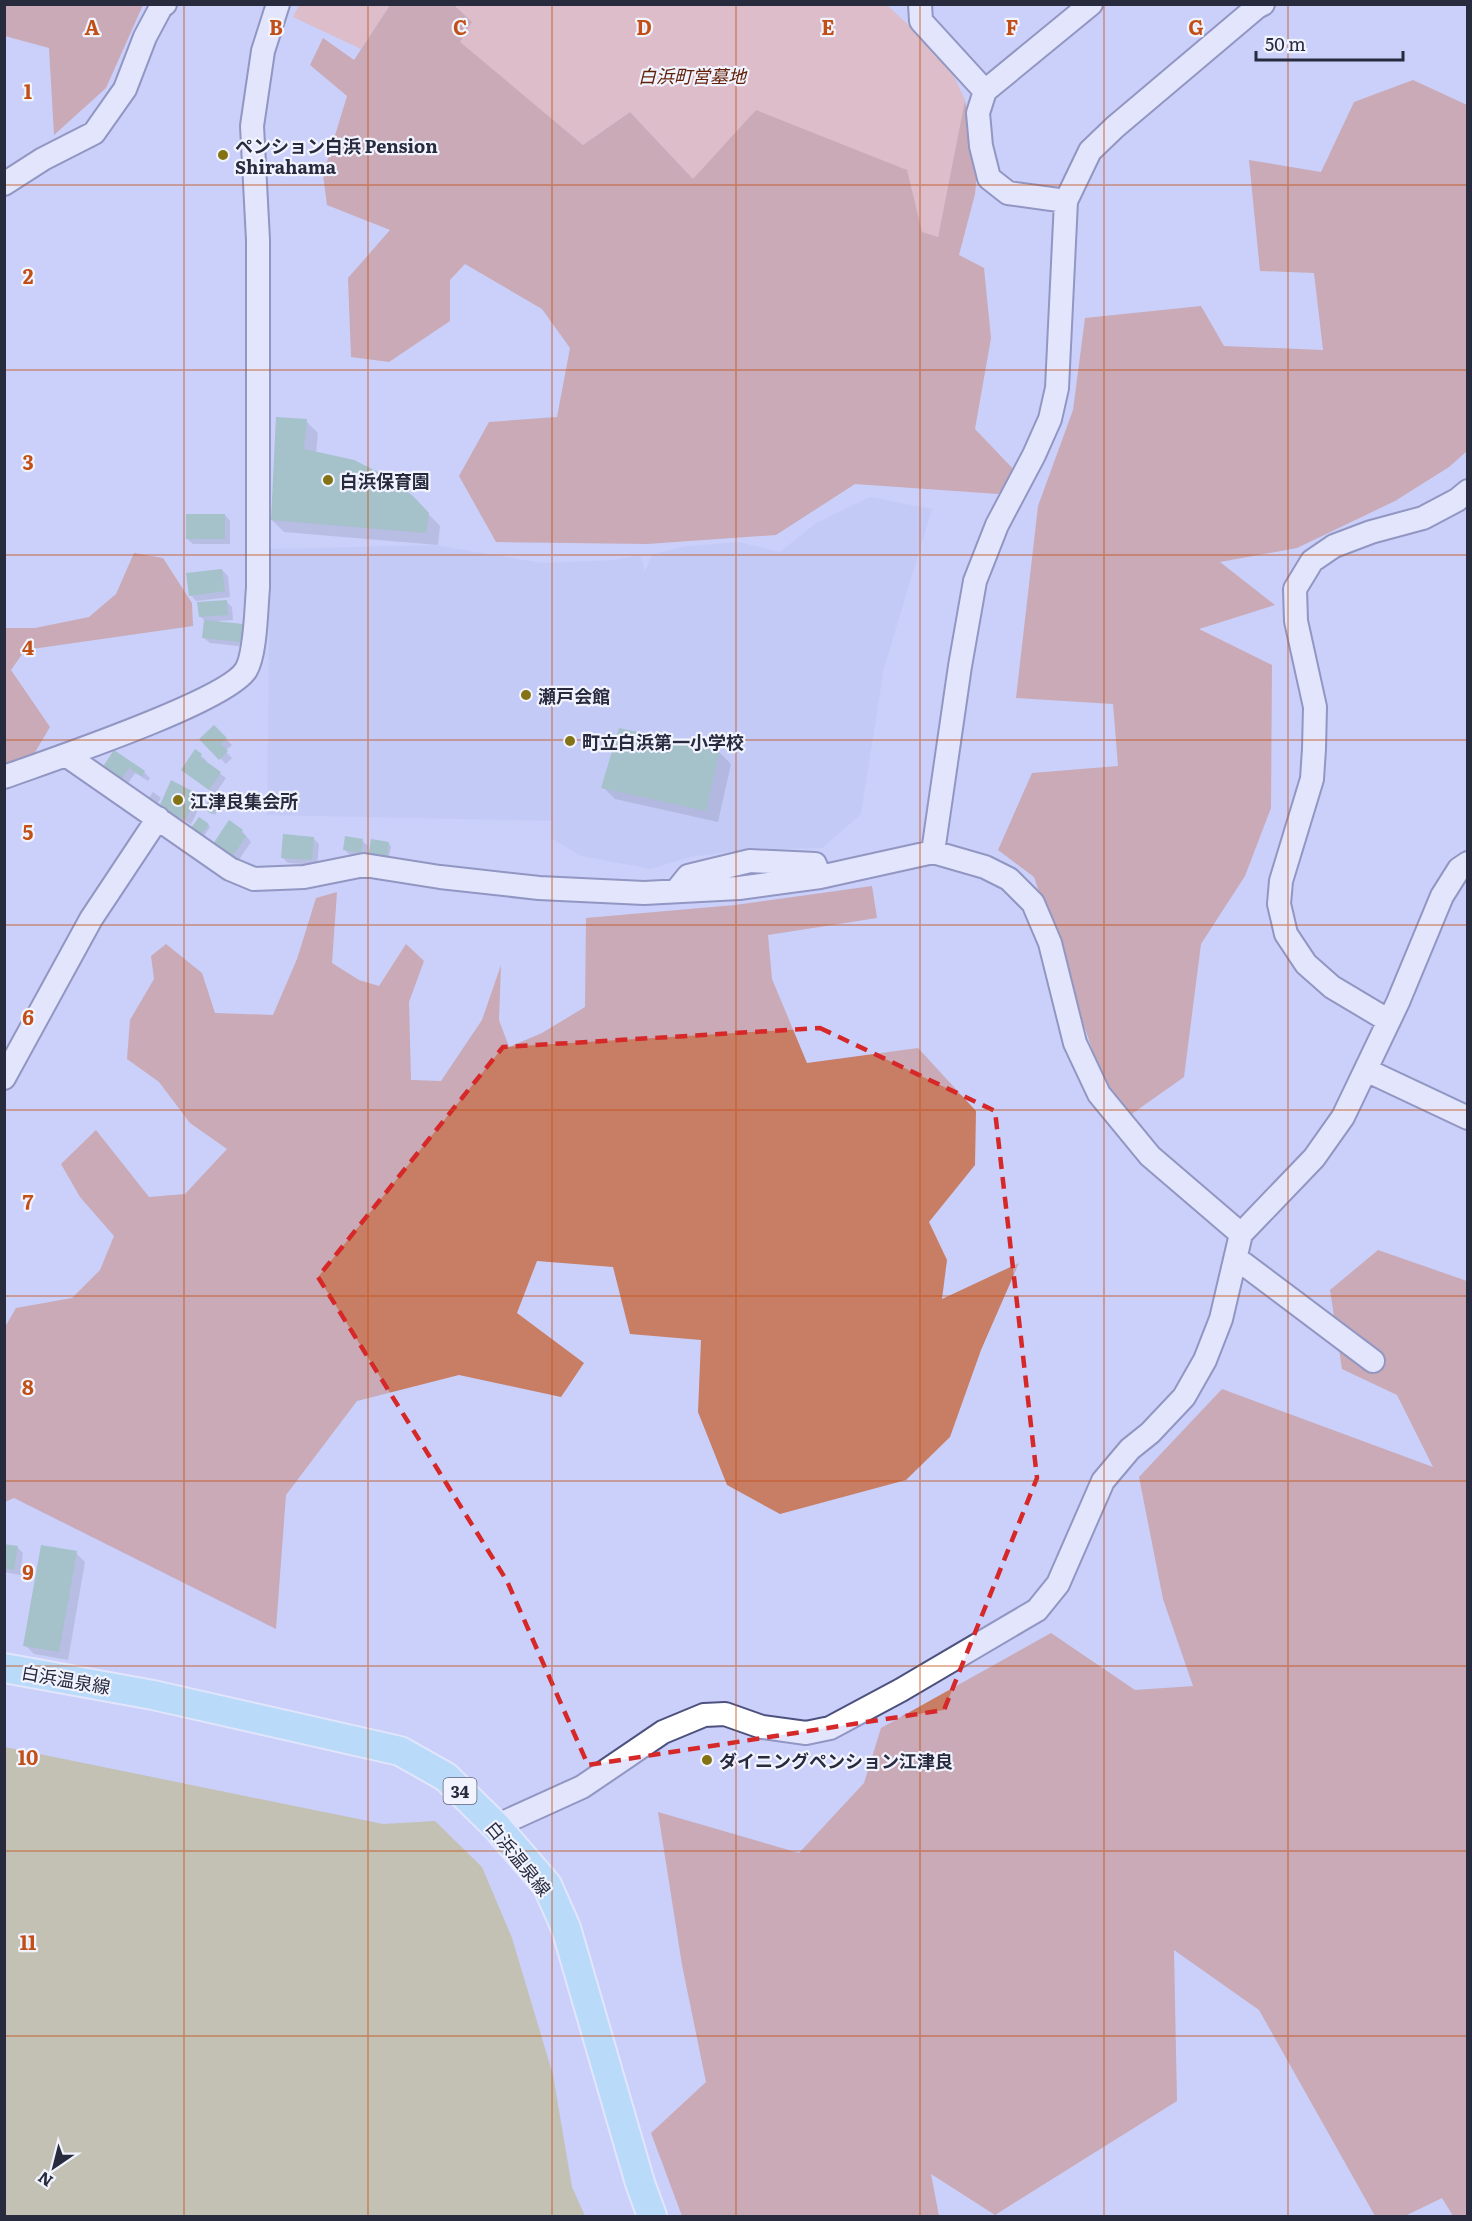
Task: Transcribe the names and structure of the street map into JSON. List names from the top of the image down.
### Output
{
  "streets": {
    "main road": ["白浜温泉線", "34"]
  },
  "parks": ["白浜町営墓地"],
  "places": [
    "ペンション白浜 Pension Shirahama",
    "白浜保育園",
    "瀬戸会館",
    "町立白浜第一小学校",
    "江津良集会所",
    "ダイニングペンション江津良"
  ],
  "scale_bar": "50 m",
  "north": "bottom left",
  "grid": {
    "columns": [
      "A",
      "B",
      "C",
      "D",
      "E",
      "F",
      "G"
    ],
    "rows": [
      "1",
      "2",
      "3",
      "4",
      "5",
      "6",
      "7",
      "8",
      "9",
      "10",
      "11"
    ]
  }
}
